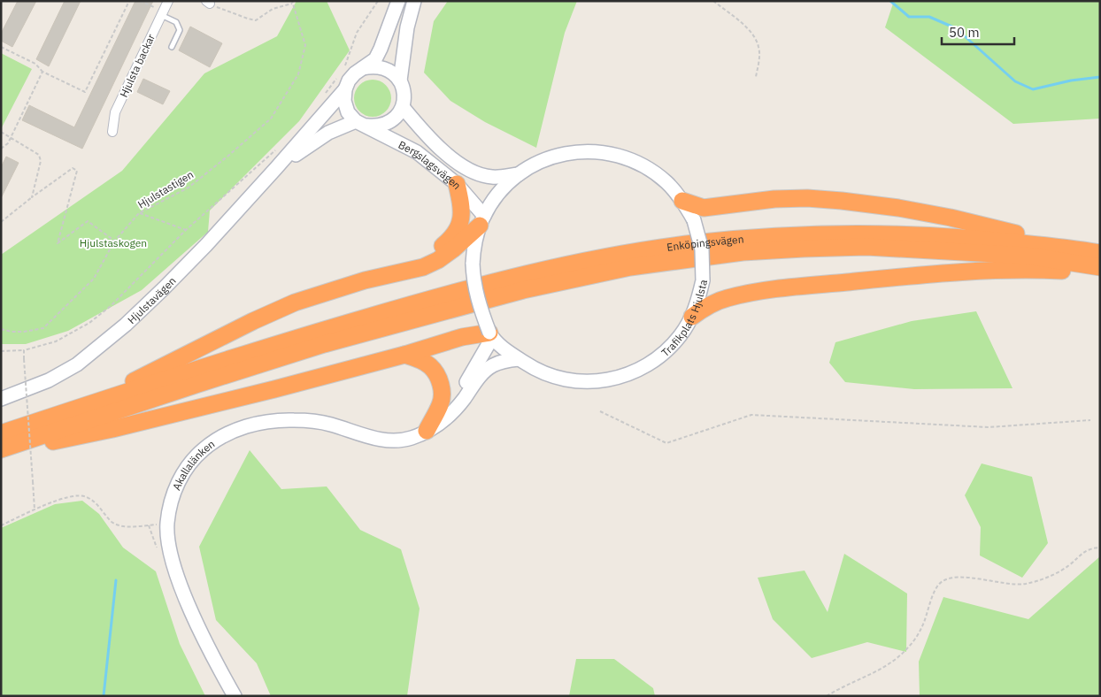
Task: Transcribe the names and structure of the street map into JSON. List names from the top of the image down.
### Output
{
  "streets": {
    "highway": ["Enköpingsvägen"],
    "main road": [
      "Bergslagsvägen",
      "Hjulstavägen",
      "Trafikplats Hjulsta",
      "Akallalänken"
    ],
    "street": ["Hjulsta backar"],
    "path": ["Hjulstastigen"]
  },
  "crossings": [
    ["Bergslagsvägen", "Hjulstavägen"],
    ["Bergslagsvägen", "Trafikplats Hjulsta"],
    ["Trafikplats Hjulsta", "Akallalänken"]
  ],
  "parks": ["Hjulstaskogen"],
  "scale_bar": "50 m"
}
